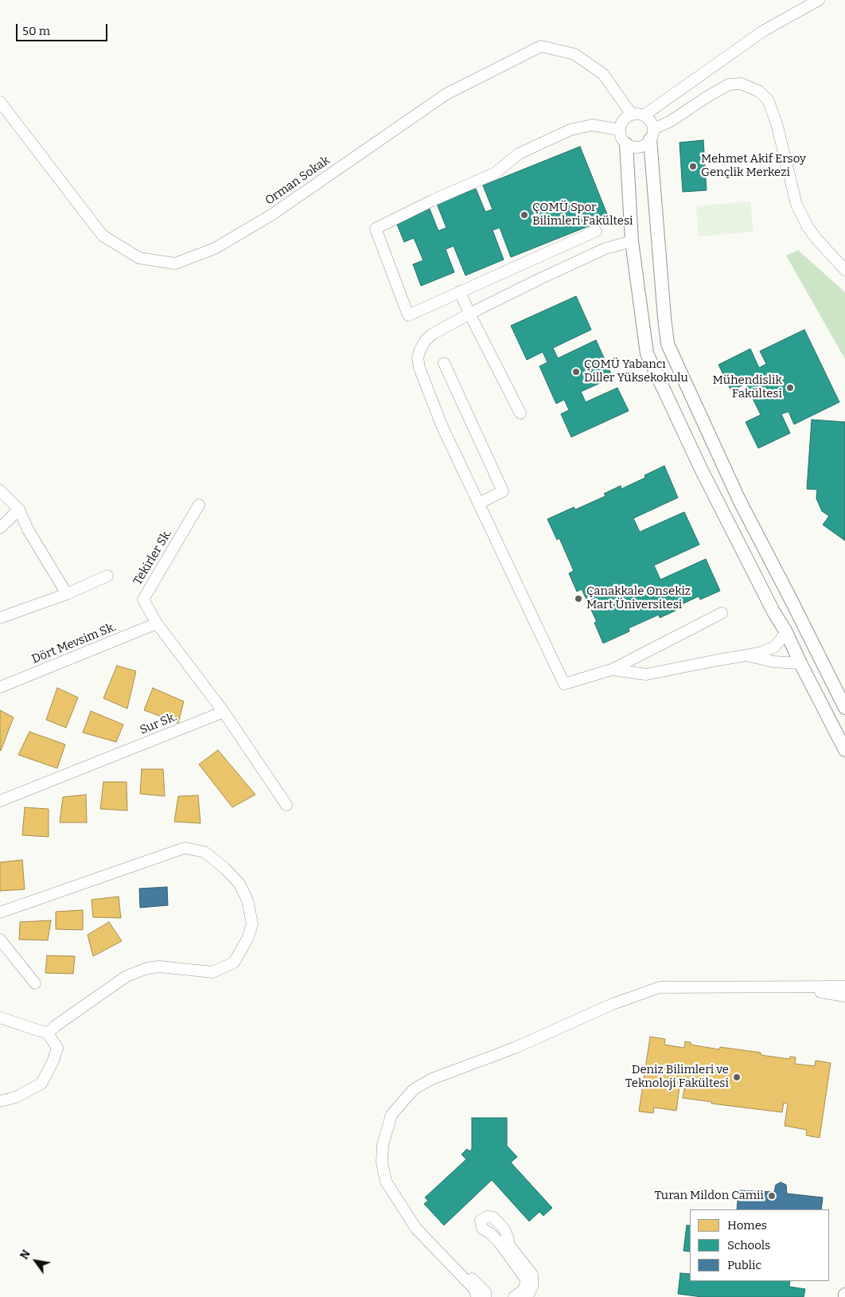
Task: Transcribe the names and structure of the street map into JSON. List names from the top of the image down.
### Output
{
  "streets": {
    "street": [
      "Orman Sokak",
      "Tekirler Sk.",
      "Dört Mevsim Sk.",
      "Sur Sk."
    ]
  },
  "crossings": [
    ["Tekirler Sk.", "Dört Mevsim Sk."]
  ],
  "places": [
    "Mehmet Akif Ersoy Gençlik Merkezi",
    "ÇOMÜ Spor Bilimleri Fakültesi",
    "ÇOMÜ Yabancı Diller Yüksekokulu",
    "Mühendislik Fakültesi",
    "Çanakkale Onsekiz Mart Üniversitesi",
    "Deniz Bilimleri ve Teknoloji Fakültesi",
    "Turan Mildon Camii"
  ],
  "legend": ["Homes", "Schools", "Public"],
  "scale_bar": "50 m",
  "north": "top left"
}
